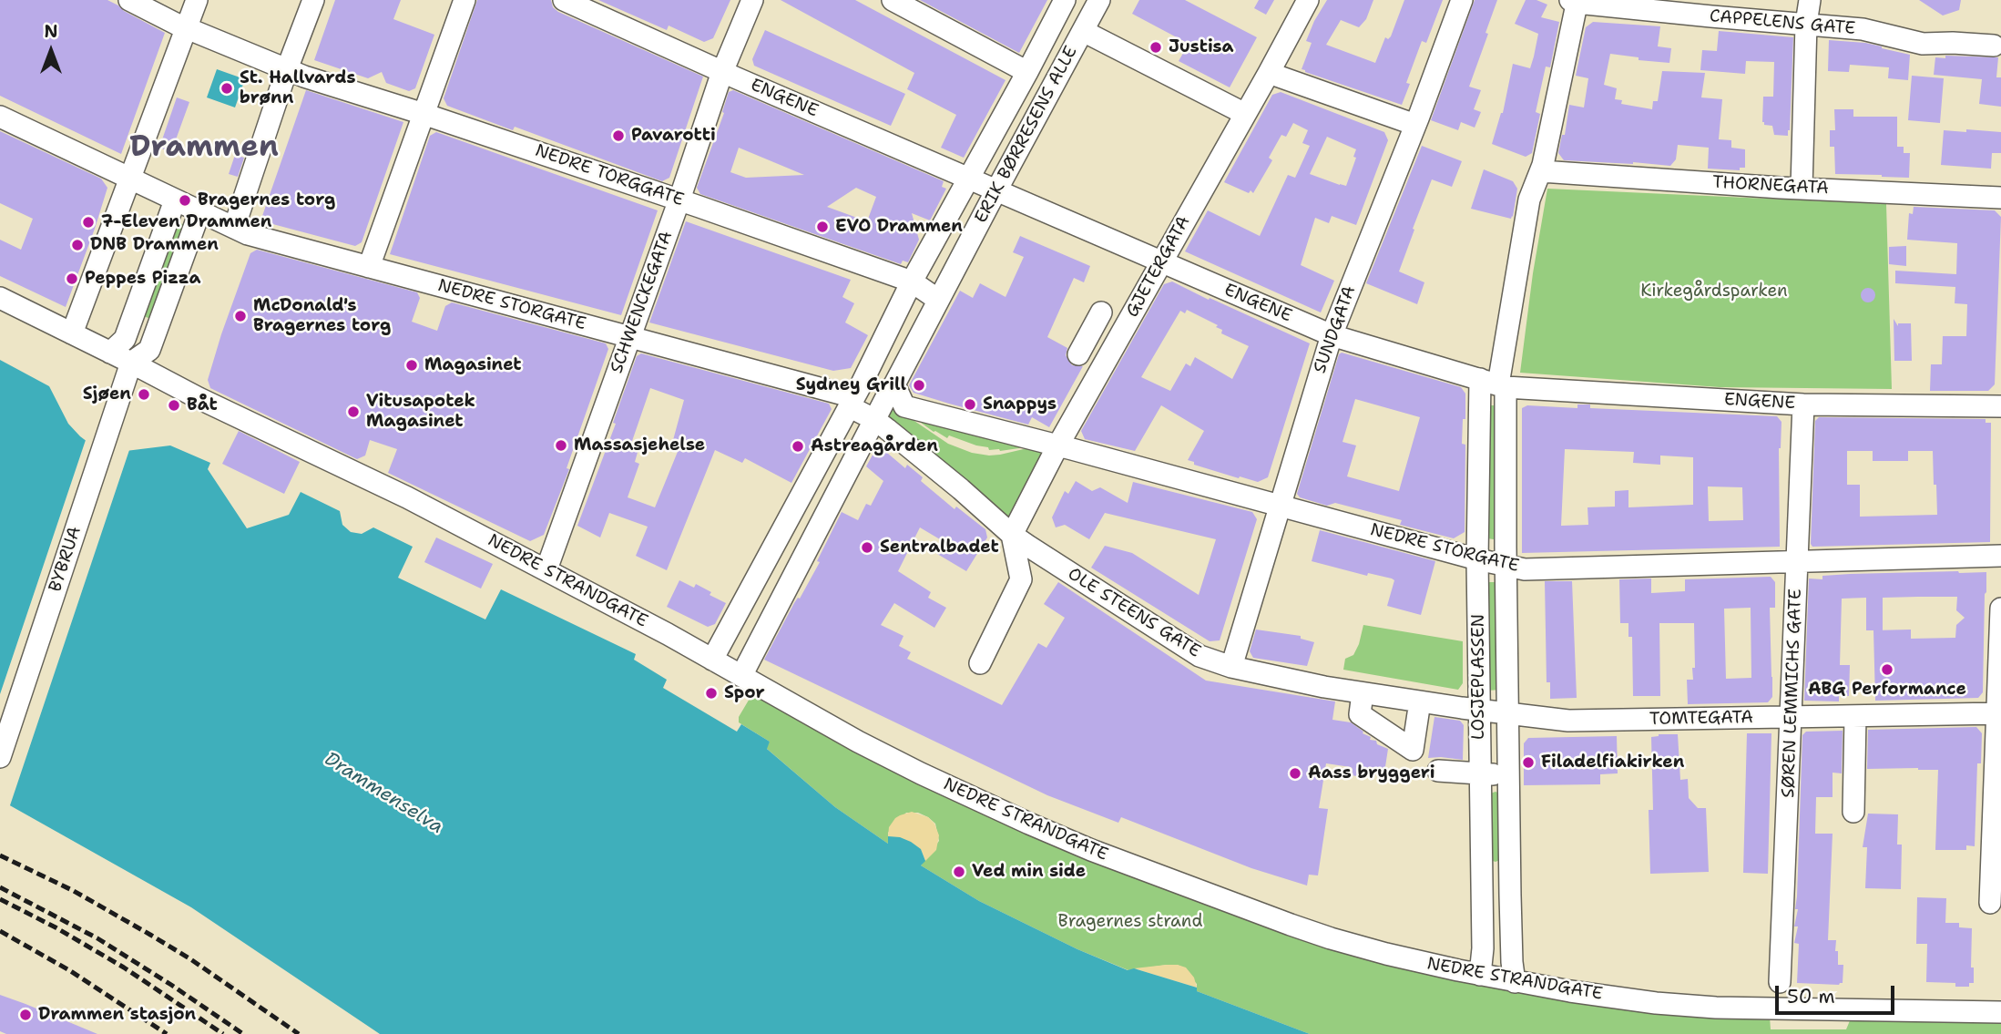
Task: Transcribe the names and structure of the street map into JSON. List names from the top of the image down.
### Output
{
  "streets": {
    "street": [
      "CAPPELENS GATE",
      "ENGENE",
      "ERIK BØRRESENS ALLE",
      "NEDRE TORGGATE",
      "THORNEGATA",
      "GJETERGATA",
      "SCHWENCKEGATA",
      "NEDRE STORGATE",
      "SUNDGATA",
      "BYBRUA",
      "NEDRE STRANDGATE",
      "OLE STEENS GATE",
      "LOSJEPLASSEN",
      "SØREN LEMMICHS GATE",
      "TOMTEGATA"
    ]
  },
  "crossings": [
    ["ENGENE", "ERIK BØRRESENS ALLE"],
    ["ENGENE", "GJETERGATA"],
    ["ENGENE", "SCHWENCKEGATA"],
    ["ENGENE", "SUNDGATA"],
    ["ENGENE", "LOSJEPLASSEN"],
    ["ENGENE", "SØREN LEMMICHS GATE"],
    ["ERIK BØRRESENS ALLE", "NEDRE TORGGATE"],
    ["ERIK BØRRESENS ALLE", "NEDRE STORGATE"],
    ["ERIK BØRRESENS ALLE", "NEDRE STRANDGATE"],
    ["ERIK BØRRESENS ALLE", "OLE STEENS GATE"],
    ["NEDRE TORGGATE", "SCHWENCKEGATA"],
    ["GJETERGATA", "NEDRE STORGATE"],
    ["GJETERGATA", "OLE STEENS GATE"],
    ["SCHWENCKEGATA", "NEDRE STORGATE"],
    ["SCHWENCKEGATA", "NEDRE STRANDGATE"],
    ["NEDRE STORGATE", "SUNDGATA"],
    ["NEDRE STORGATE", "OLE STEENS GATE"],
    ["NEDRE STORGATE", "LOSJEPLASSEN"],
    ["NEDRE STORGATE", "SØREN LEMMICHS GATE"],
    ["SUNDGATA", "OLE STEENS GATE"],
    ["BYBRUA", "NEDRE STRANDGATE"],
    ["NEDRE STRANDGATE", "LOSJEPLASSEN"],
    ["OLE STEENS GATE", "LOSJEPLASSEN"],
    ["OLE STEENS GATE", "TOMTEGATA"],
    ["LOSJEPLASSEN", "TOMTEGATA"],
    ["SØREN LEMMICHS GATE", "TOMTEGATA"]
  ],
  "districts": ["Drammen"],
  "water": ["Drammenselva"],
  "parks": ["Kirkegårdsparken", "Bragernes strand"],
  "places": [
    "Justisa",
    "St. Hallvards brønn",
    "Pavarotti",
    "Bragernes torg",
    "7-Eleven Drammen",
    "EVO Drammen",
    "DNB Drammen",
    "Peppes Pizza",
    "McDonald's Bragernes torg",
    "Magasinet",
    "Sydney Grill",
    "Sjøen",
    "Snappys",
    "Båt",
    "Vitusapotek Magasinet",
    "Massasjehelse",
    "Astreagården",
    "Sentralbadet",
    "ABG Performance",
    "Spor",
    "Filadelfiakirken",
    "Aass bryggeri",
    "Ved min side",
    "Drammen stasjon"
  ],
  "scale_bar": "50 m",
  "north": "top"
}
